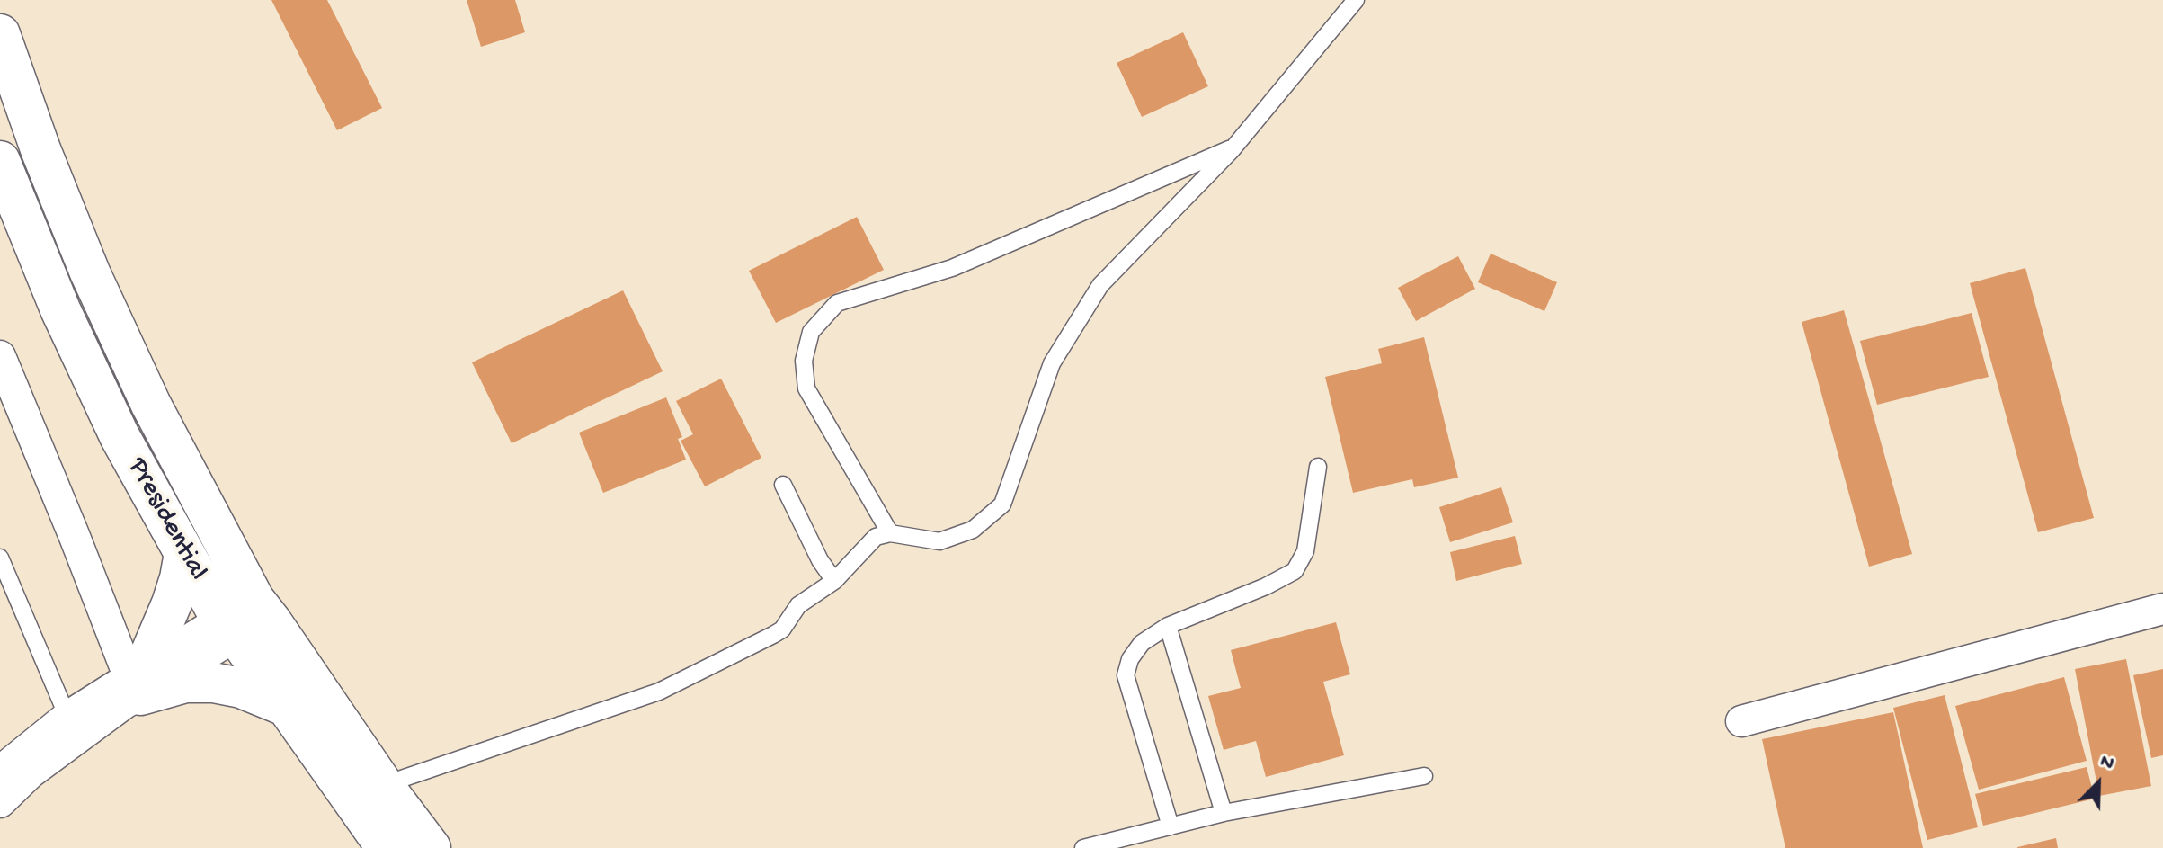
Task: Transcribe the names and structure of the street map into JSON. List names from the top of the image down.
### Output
{
  "streets": {
    "main road": ["Presidential"]
  },
  "north": "top right"
}
